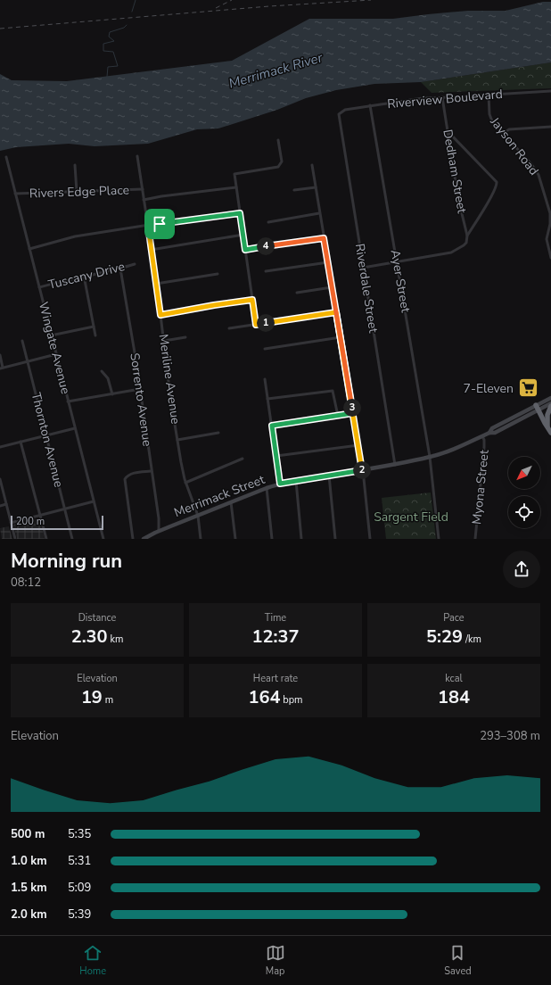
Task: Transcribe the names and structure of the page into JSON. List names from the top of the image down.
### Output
{
  "streets": {
    "main road": ["Merrimack Street"],
    "street": [
      "Riverview Boulevard",
      "Jayson Road",
      "Dedham Street",
      "Rivers Edge Place",
      "Tuscany Drive",
      "Ayer Street",
      "Riverdale Street",
      "Wingate Avenue",
      "Meriline Avenue",
      "Sorrento Avenue",
      "Thornton Avenue",
      "Myona Street"
    ]
  },
  "crossings": [
    ["Riverview Boulevard", "Jayson Road"],
    ["Riverview Boulevard", "Dedham Street"],
    ["Riverview Boulevard", "Ayer Street"],
    ["Riverview Boulevard", "Riverdale Street"],
    ["Rivers Edge Place", "Wingate Avenue"],
    ["Rivers Edge Place", "Meriline Avenue"],
    ["Tuscany Drive", "Wingate Avenue"],
    ["Tuscany Drive", "Sorrento Avenue"],
    ["Ayer Street", "Merrimack Street"],
    ["Riverdale Street", "Merrimack Street"],
    ["Meriline Avenue", "Merrimack Street"],
    ["Sorrento Avenue", "Merrimack Street"],
    ["Myona Street", "Merrimack Street"]
  ],
  "water": ["Merrimack River"],
  "parks": ["Sargent Field"],
  "places": {
    "supermarket": ["7-Eleven"]
  },
  "scale_bar": "200 m",
  "north": "bottom left",
  "page": {
    "pins": [
      "4",
      "1",
      "3",
      "2"
    ],
    "scale": "200 m",
    "heading": ["Morning run", "08:12"],
    "stats": [
      ["Distance", "2.30 km"],
      ["Time", "12:37"],
      ["Pace", "5:29 /km"],
      ["Elevation", "19 m"],
      ["Heart rate", "164 bpm"],
      ["kcal", "184"]
    ],
    "chart": ["Elevation", "293–308 m"],
    "list": [
      {
        "name": "500 m",
        "note": "5:35"
      },
      {
        "name": "1.0 km",
        "note": "5:31"
      },
      {
        "name": "1.5 km",
        "note": "5:09"
      },
      {
        "name": "2.0 km",
        "note": "5:39"
      }
    ],
    "tabs": ["Home", "Map", "Saved"]
  }
}
